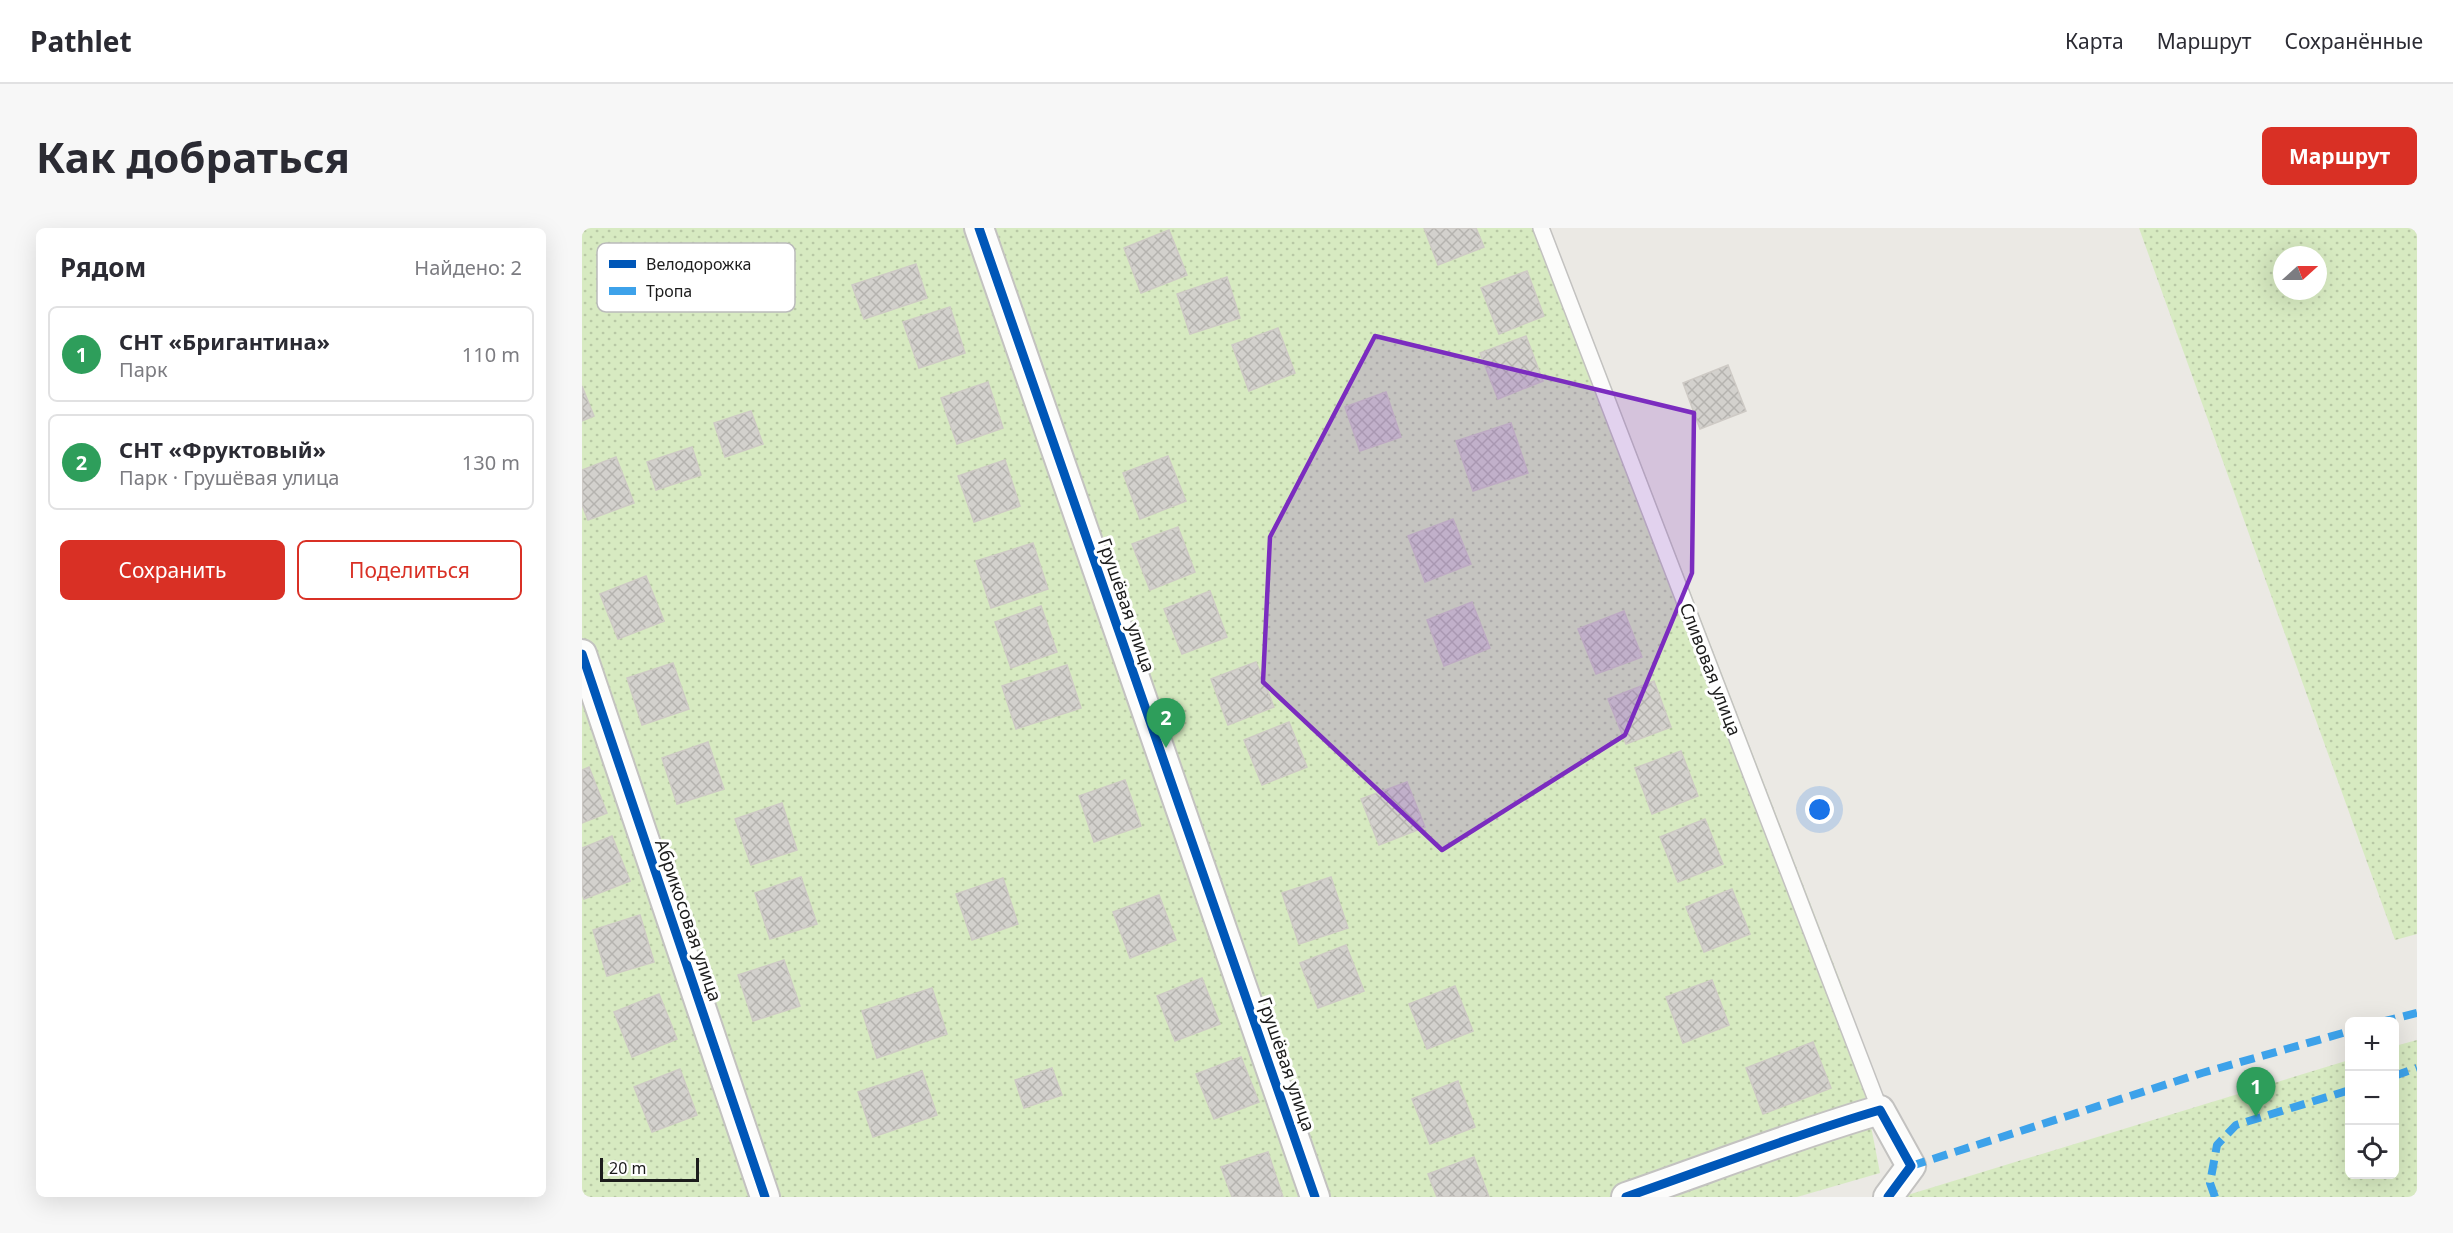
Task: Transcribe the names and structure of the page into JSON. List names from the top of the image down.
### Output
{
  "streets": {
    "street": ["Грушёвая улица", "Абрикосовая улица"],
    "lane": ["Сливовая улица"]
  },
  "legend": ["Велодорожка", "Тропа"],
  "scale_bar": "20 m",
  "north": "right",
  "page": {
    "header": "Pathlet",
    "nav": ["Карта", "Маршрут", "Сохранённые"],
    "buttons": [
      "Маршрут",
      ["Сохранить", "Поделиться"]
    ],
    "title": "Как добраться",
    "heading": ["Рядом", "Найдено: 2"],
    "list": [
      {
        "mark": "1",
        "name": "СНТ «Бригантина»",
        "note": "Парк",
        "value": "110 m"
      },
      {
        "mark": "2",
        "name": "СНТ «Фруктовый»",
        "note": "Парк · Грушёвая улица",
        "value": "130 m"
      }
    ],
    "pins": ["2", "1"],
    "map_buttons": ["+", "−"],
    "scale": "20 m"
  }
}
